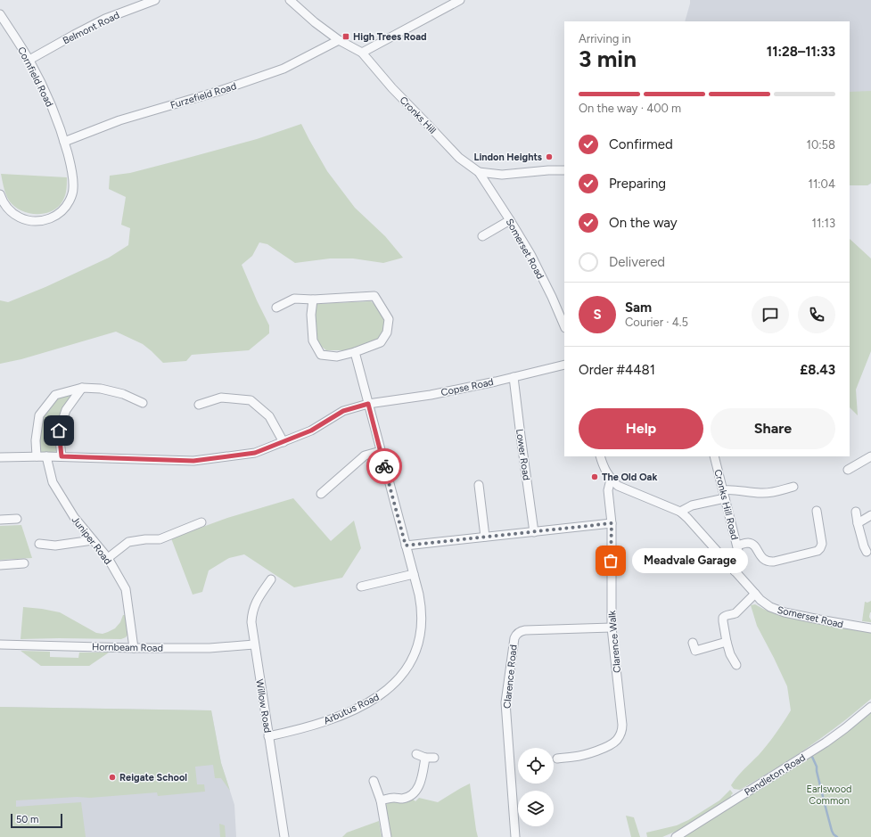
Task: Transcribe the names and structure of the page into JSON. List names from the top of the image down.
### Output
{
  "streets": {
    "street": [
      "Belmont Road",
      "Cornfield Road",
      "Furzefield Road",
      "Cronks Hill",
      "Somerset Road",
      "Copse Road",
      "Lower Road",
      "Cronks Hill Road",
      "Juniper Road",
      "Clarence Walk",
      "Hornbeam Road",
      "Clarence Road",
      "Willow Road",
      "Arbutus Road",
      "Pendleton Road"
    ]
  },
  "crossings": [
    ["Belmont Road", "Cornfield Road"],
    ["Cornfield Road", "Furzefield Road"],
    ["Furzefield Road", "Cronks Hill"],
    ["Cronks Hill", "Somerset Road"],
    ["Somerset Road", "Cronks Hill Road"],
    ["Somerset Road", "Clarence Walk"],
    ["Copse Road", "Lower Road"],
    ["Copse Road", "Juniper Road"],
    ["Copse Road", "Arbutus Road"],
    ["Juniper Road", "Hornbeam Road"],
    ["Clarence Walk", "Clarence Road"],
    ["Hornbeam Road", "Willow Road"],
    ["Willow Road", "Arbutus Road"]
  ],
  "parks": ["Earlswood Common"],
  "places": {
    "transit": ["High Trees Road"],
    "other": [
      "Lindon Heights",
      "The Old Oak",
      "Meadvale Garage",
      "Reigate School"
    ]
  },
  "scale_bar": "50 m",
  "page": {
    "heading": ["3 min", "Arriving in", "11:28–11:33"],
    "panel": [
      "Sam",
      "Courier · 4.5",
      "Order #4481",
      "£8.43"
    ],
    "bar": "On the way · 400 m",
    "list": [
      ["Confirmed", "10:58"],
      ["Preparing", "11:04"],
      ["On the way", "11:13"],
      "Delivered"
    ],
    "round": "S",
    "buttons": ["Help", "Share"],
    "bubble": "Meadvale Garage",
    "scale": "50 m"
  }
}
